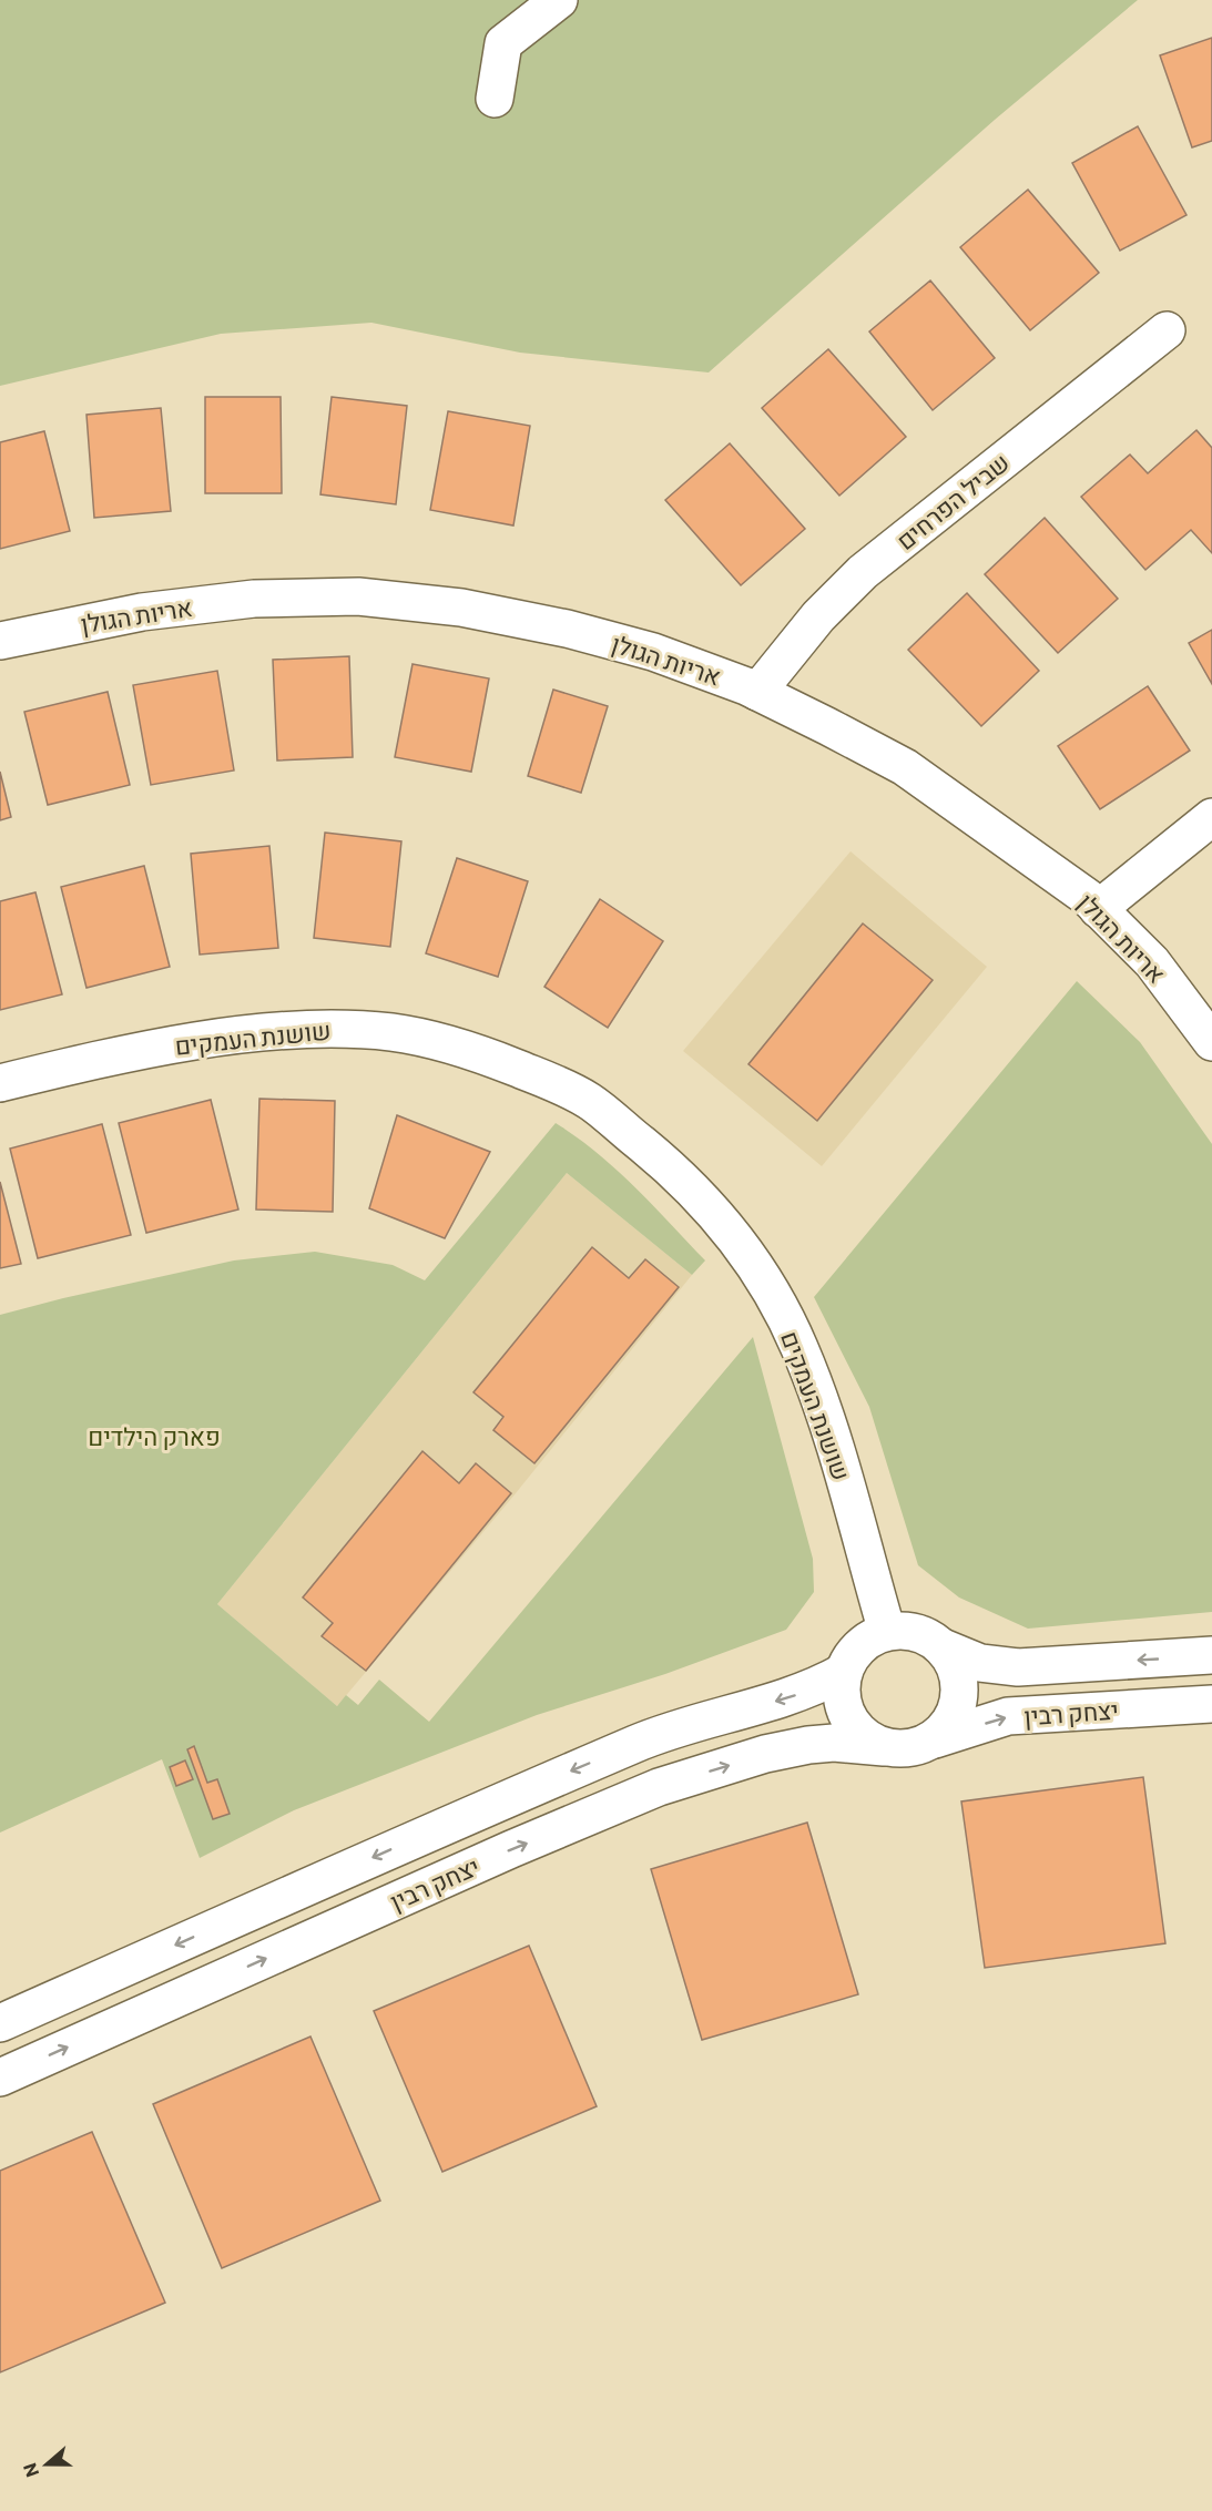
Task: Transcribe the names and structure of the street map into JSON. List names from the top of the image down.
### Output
{
  "streets": {
    "street": [
      "שביל הפרחים",
      "אריות הגולן",
      "שושנת העמקים",
      "יצחק רבין"
    ]
  },
  "crossings": [
    ["שביל הפרחים", "אריות הגולן"],
    ["שושנת העמקים", "יצחק רבין"]
  ],
  "parks": ["פארק הילדים"],
  "north": "left"
}
